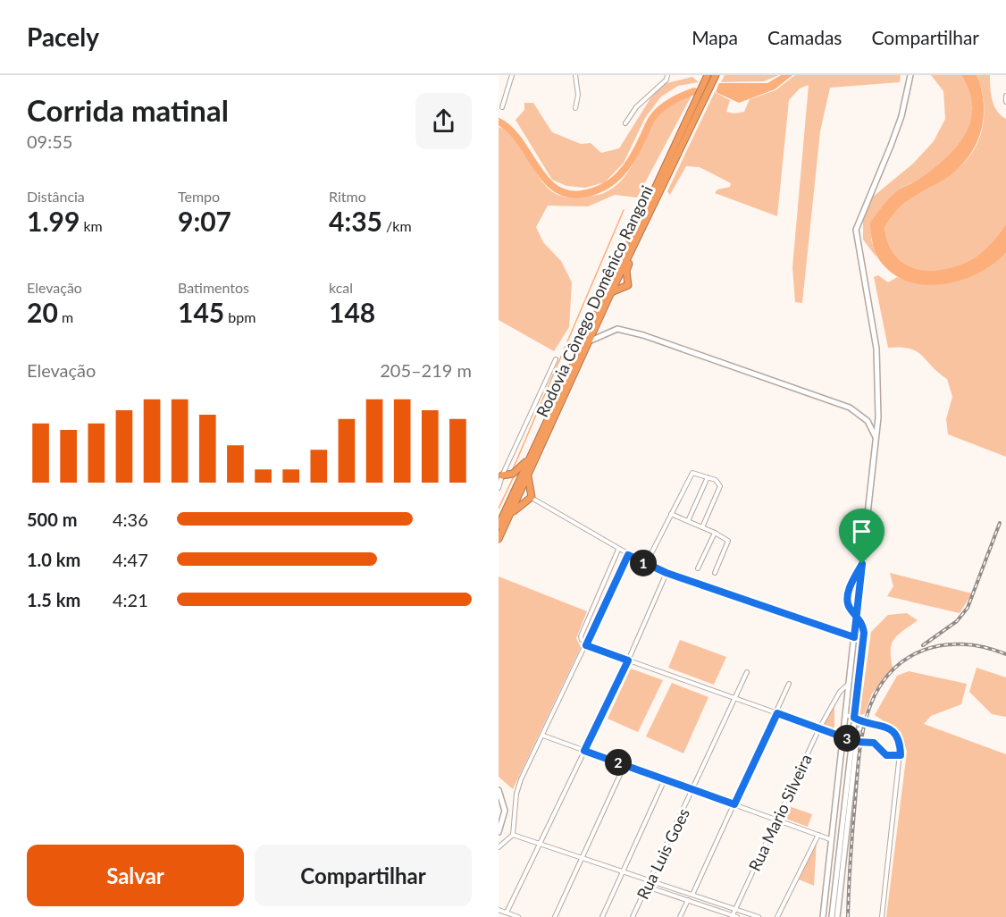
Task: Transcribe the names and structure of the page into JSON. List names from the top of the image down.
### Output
{
  "streets": {
    "highway": ["Rodovia Cônego Domênico Rangoni"],
    "street": ["Rua Mario Silveira", "Rua Luis Goes"]
  },
  "page": {
    "header": "Pacely",
    "nav": ["Mapa", "Camadas", "Compartilhar"],
    "heading": ["Corrida matinal", "09:55"],
    "stats": [
      ["Distância", "1.99 km"],
      ["Tempo", "9:07"],
      ["Ritmo", "4:35 /km"],
      ["Elevação", "20 m"],
      ["Batimentos", "145 bpm"],
      ["kcal", "148"]
    ],
    "chart": ["Elevação", "205–219 m"],
    "list": [
      {
        "name": "500 m",
        "note": "4:36"
      },
      {
        "name": "1.0 km",
        "note": "4:47"
      },
      {
        "name": "1.5 km",
        "note": "4:21"
      }
    ],
    "pins": ["1", "3", "2"],
    "buttons": ["Salvar", "Compartilhar"]
  }
}
